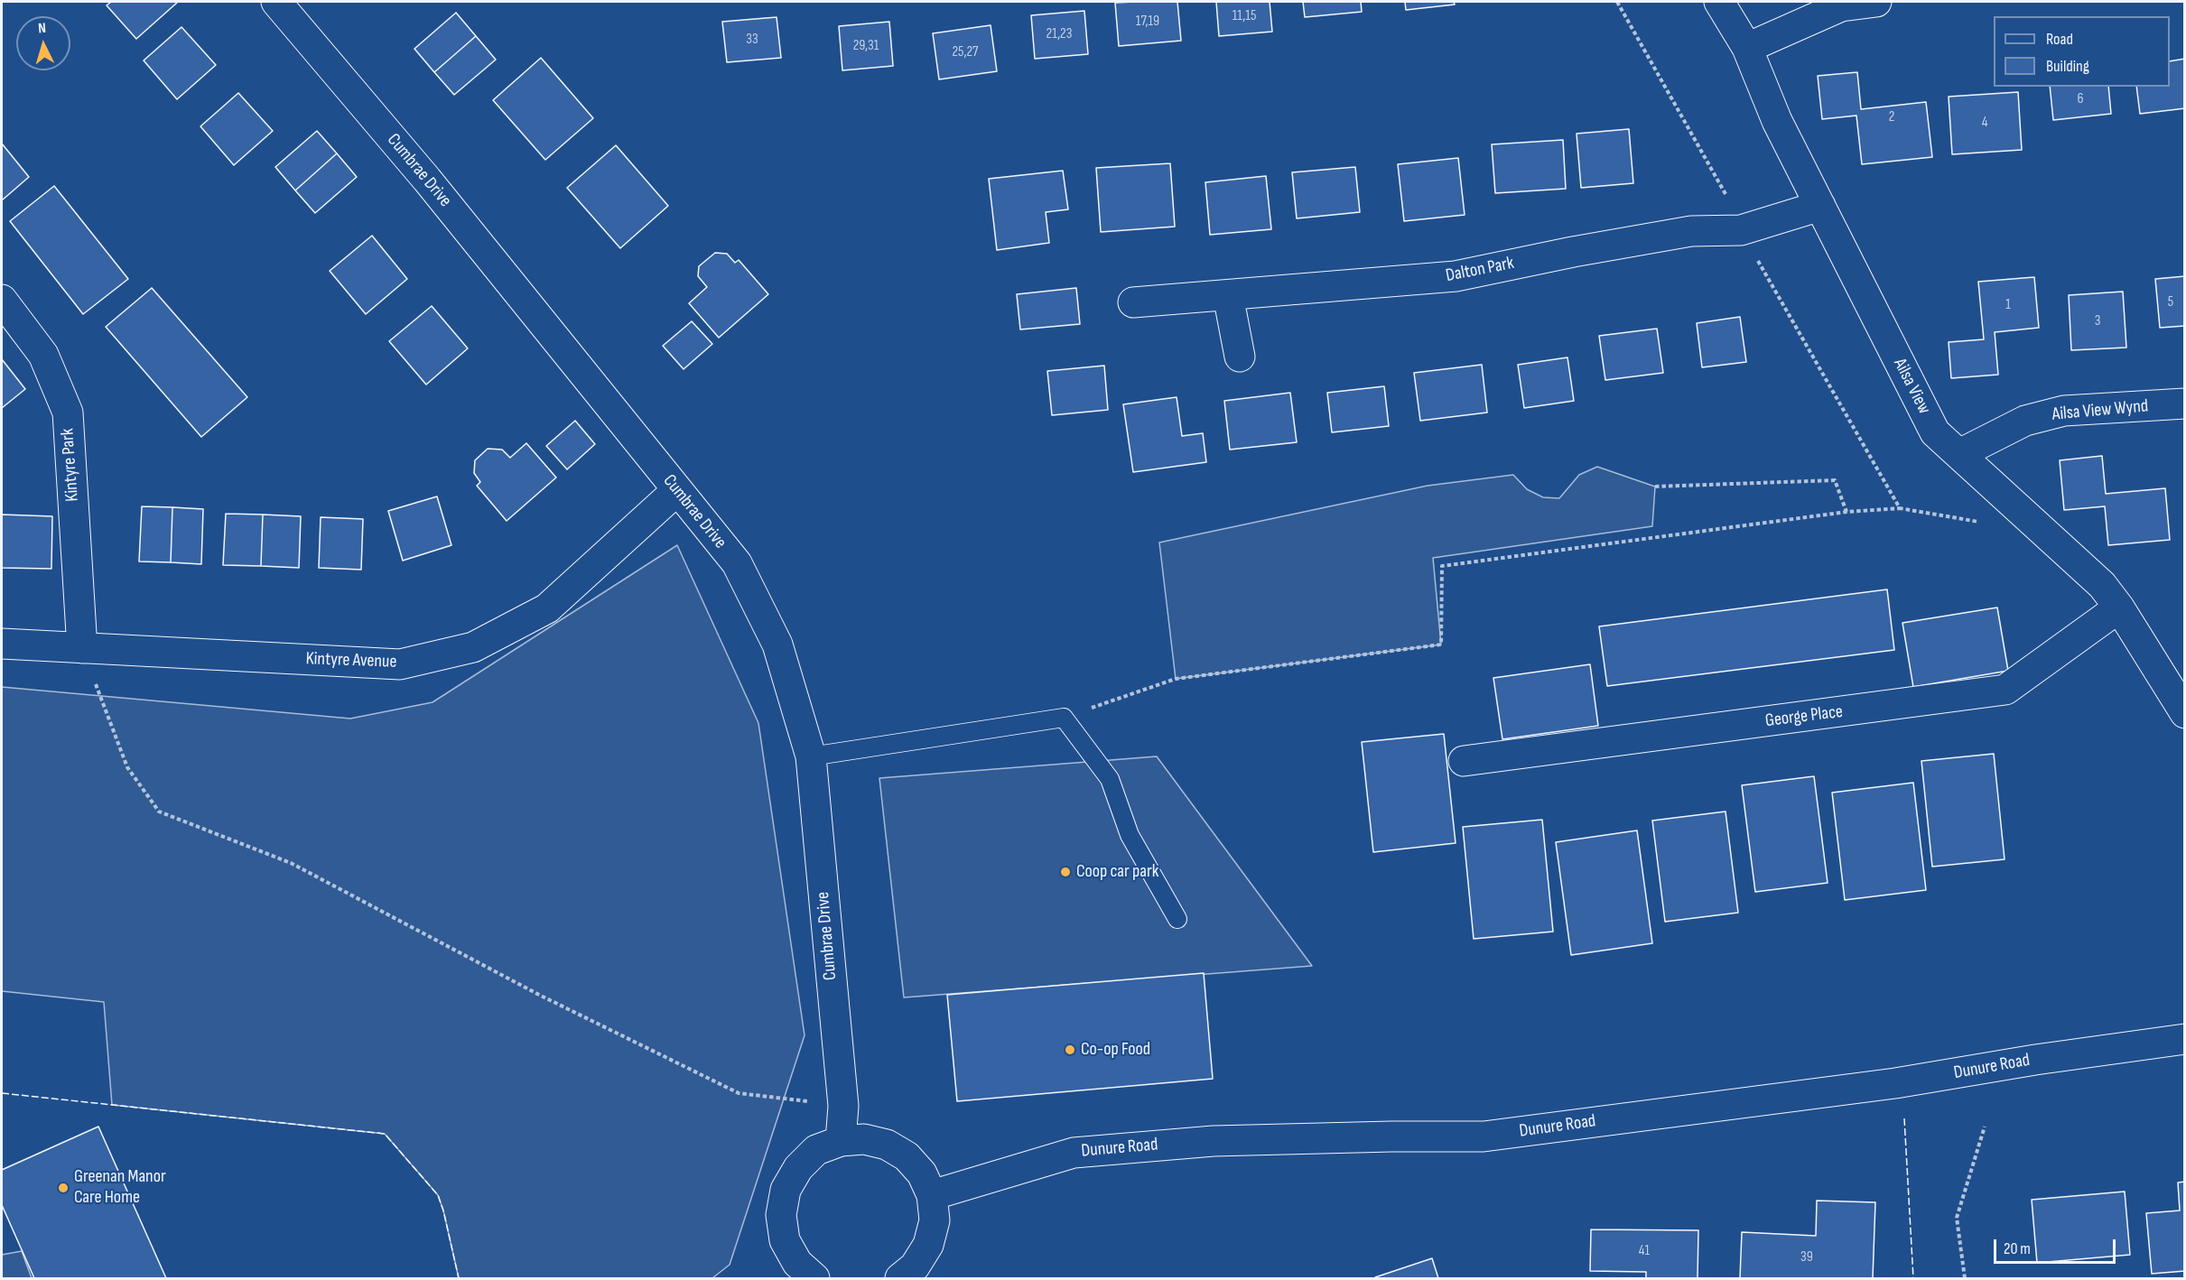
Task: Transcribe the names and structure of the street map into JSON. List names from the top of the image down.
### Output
{
  "streets": {
    "street": [
      "Cumbrae Drive",
      "Dalton Park",
      "Ailsa View",
      "Ailsa View Wynd",
      "Kintyre Park",
      "Kintyre Avenue",
      "George Place",
      "Dunure Road"
    ]
  },
  "crossings": [
    ["Cumbrae Drive", "Kintyre Avenue"],
    ["Dalton Park", "Ailsa View"],
    ["Ailsa View", "Ailsa View Wynd"],
    ["Ailsa View", "George Place"],
    ["Kintyre Park", "Kintyre Avenue"]
  ],
  "places": ["Coop car park", "Co-op Food", "Greenan Manor Care Home"],
  "house_numbers": [
    "11,15",
    "17,19",
    "21,23",
    "33",
    "29,31",
    "25,27",
    "6",
    "2",
    "4",
    "5",
    "1",
    "3",
    "41",
    "39"
  ],
  "legend": ["Road", "Building"],
  "scale_bar": "20 m",
  "north": "top"
}
